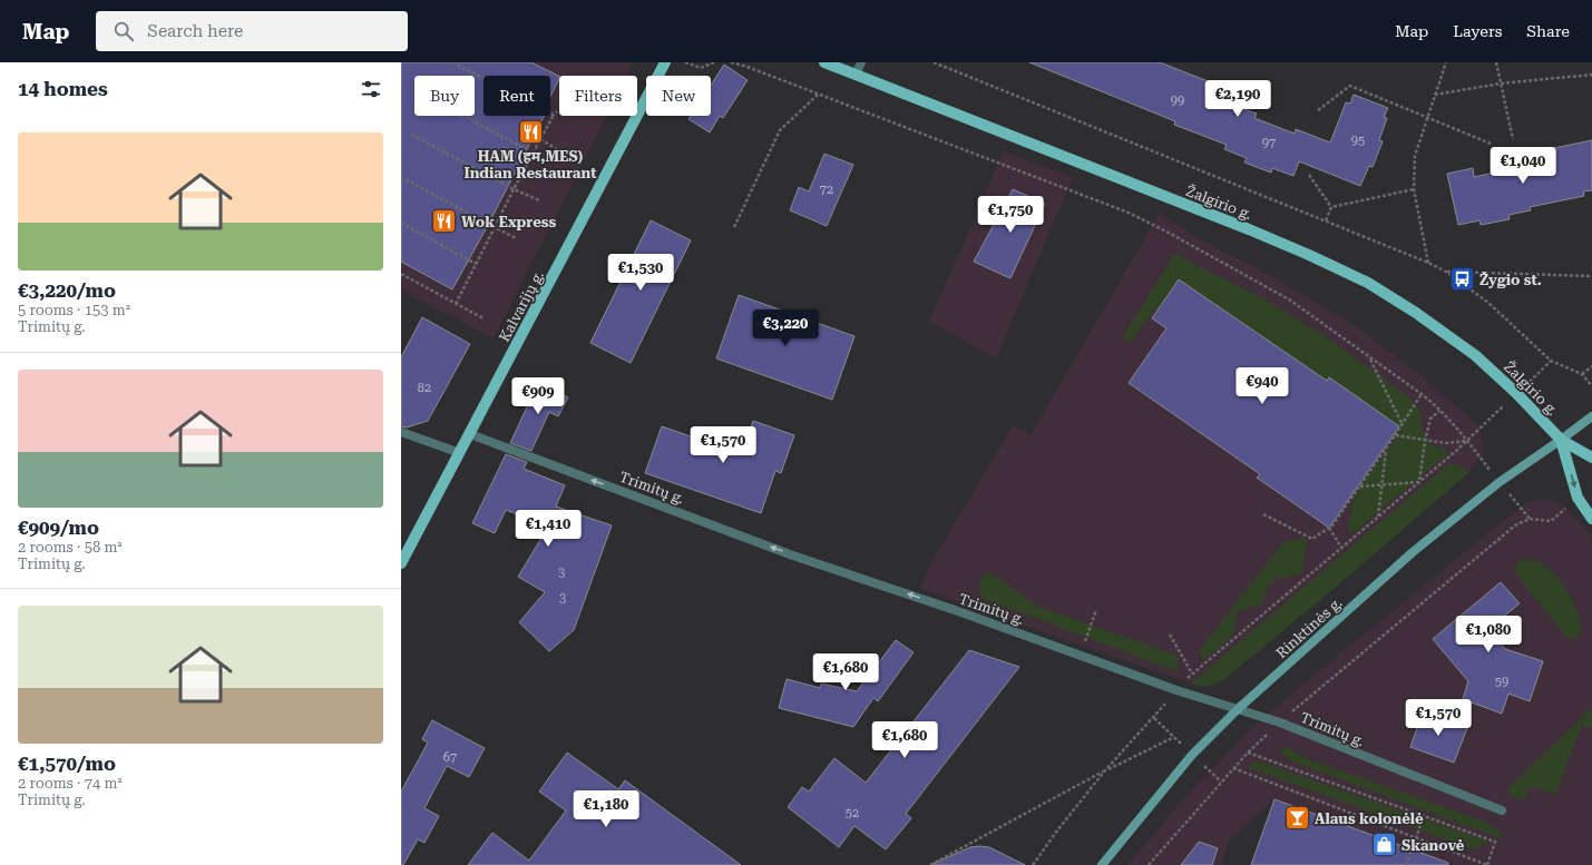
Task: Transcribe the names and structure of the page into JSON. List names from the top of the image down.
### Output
{
  "streets": {
    "main road": ["Žalgirio g.", "Kalvarijų g.", "Rinktinės g."],
    "street": ["Trimitų g."]
  },
  "crossings": [
    ["Žalgirio g.", "Rinktinės g."],
    ["Kalvarijų g.", "Trimitų g."],
    ["Trimitų g.", "Rinktinės g."]
  ],
  "one_way": ["Trimitų g."],
  "places": {
    "restaurant": ["HAM (हम,MES) Indian Restaurant", "Wok Express"],
    "bus stop": ["Žygio st."],
    "bar": ["Alaus kolonėlė"],
    "shop": ["Skanovė"]
  },
  "house_numbers": [
    "99",
    "95",
    "97",
    "72",
    "82",
    "3",
    "3",
    "59",
    "67",
    "52"
  ],
  "page": {
    "header": "Map",
    "search": "Search here",
    "nav": ["Map", "Layers", "Share"],
    "heading": "14 homes",
    "chip": [
      "Buy",
      "Rent",
      "Filters",
      "New"
    ],
    "price": [
      "€2,190",
      "€1,040",
      "€1,750",
      "€1,530",
      "€3,220",
      "€940",
      "€909",
      "€1,570",
      "€1,410",
      "€1,080",
      "€1,680",
      "€1,570",
      "€1,680",
      "€1,180"
    ],
    "list": [
      {
        "name": "€3,220/mo",
        "note": "5 rooms · 153 m² · Trimitų g."
      },
      {
        "name": "€909/mo",
        "note": "2 rooms · 58 m² · Trimitų g."
      },
      {
        "name": "€1,570/mo",
        "note": "2 rooms · 74 m² · Trimitų g."
      }
    ]
  }
}
